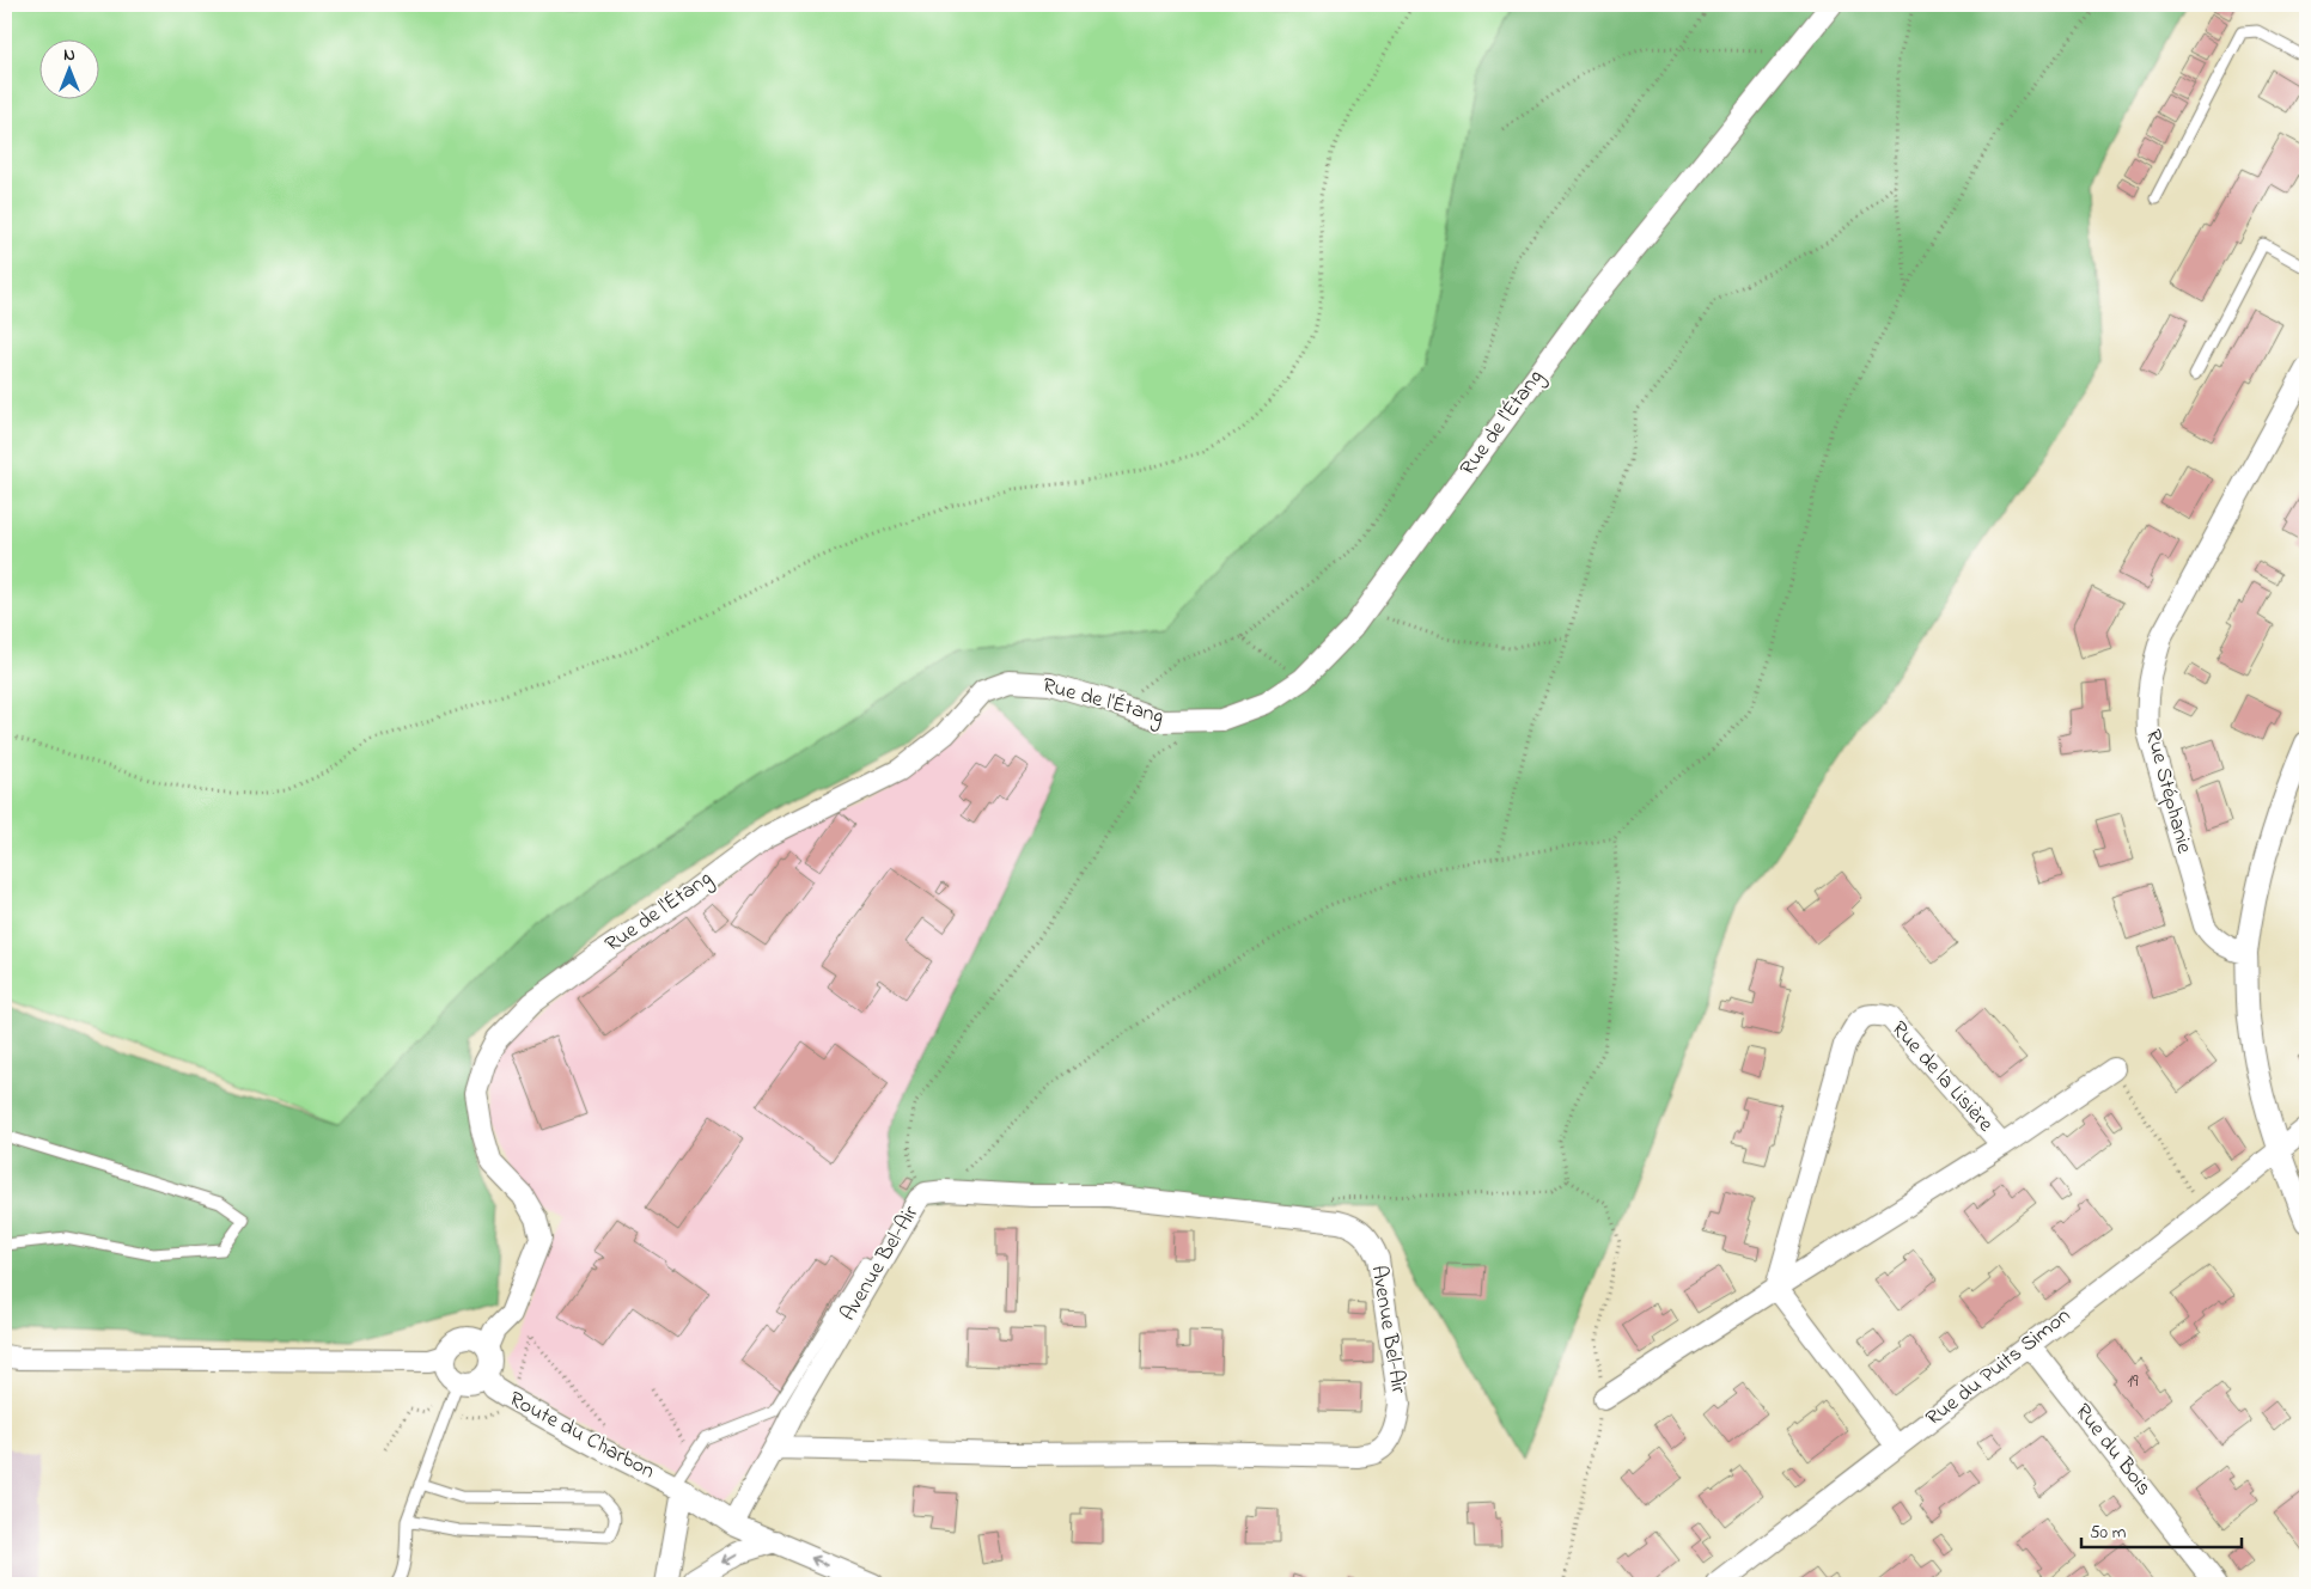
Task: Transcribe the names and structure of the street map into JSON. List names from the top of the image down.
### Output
{
  "streets": {
    "street": [
      "Rue de l'Étang",
      "Rue Stéphanie",
      "Rue de la Lisière",
      "Avenue Bel-Air",
      "Rue du Puits Simon",
      "Route du Charbon",
      "Rue du Bois"
    ]
  },
  "crossings": [
    ["Rue de l'Étang", "Route du Charbon"],
    ["Avenue Bel-Air", "Route du Charbon"],
    ["Rue du Puits Simon", "Rue du Bois"]
  ],
  "house_numbers": ["19"],
  "scale_bar": "50 m",
  "north": "top"
}
